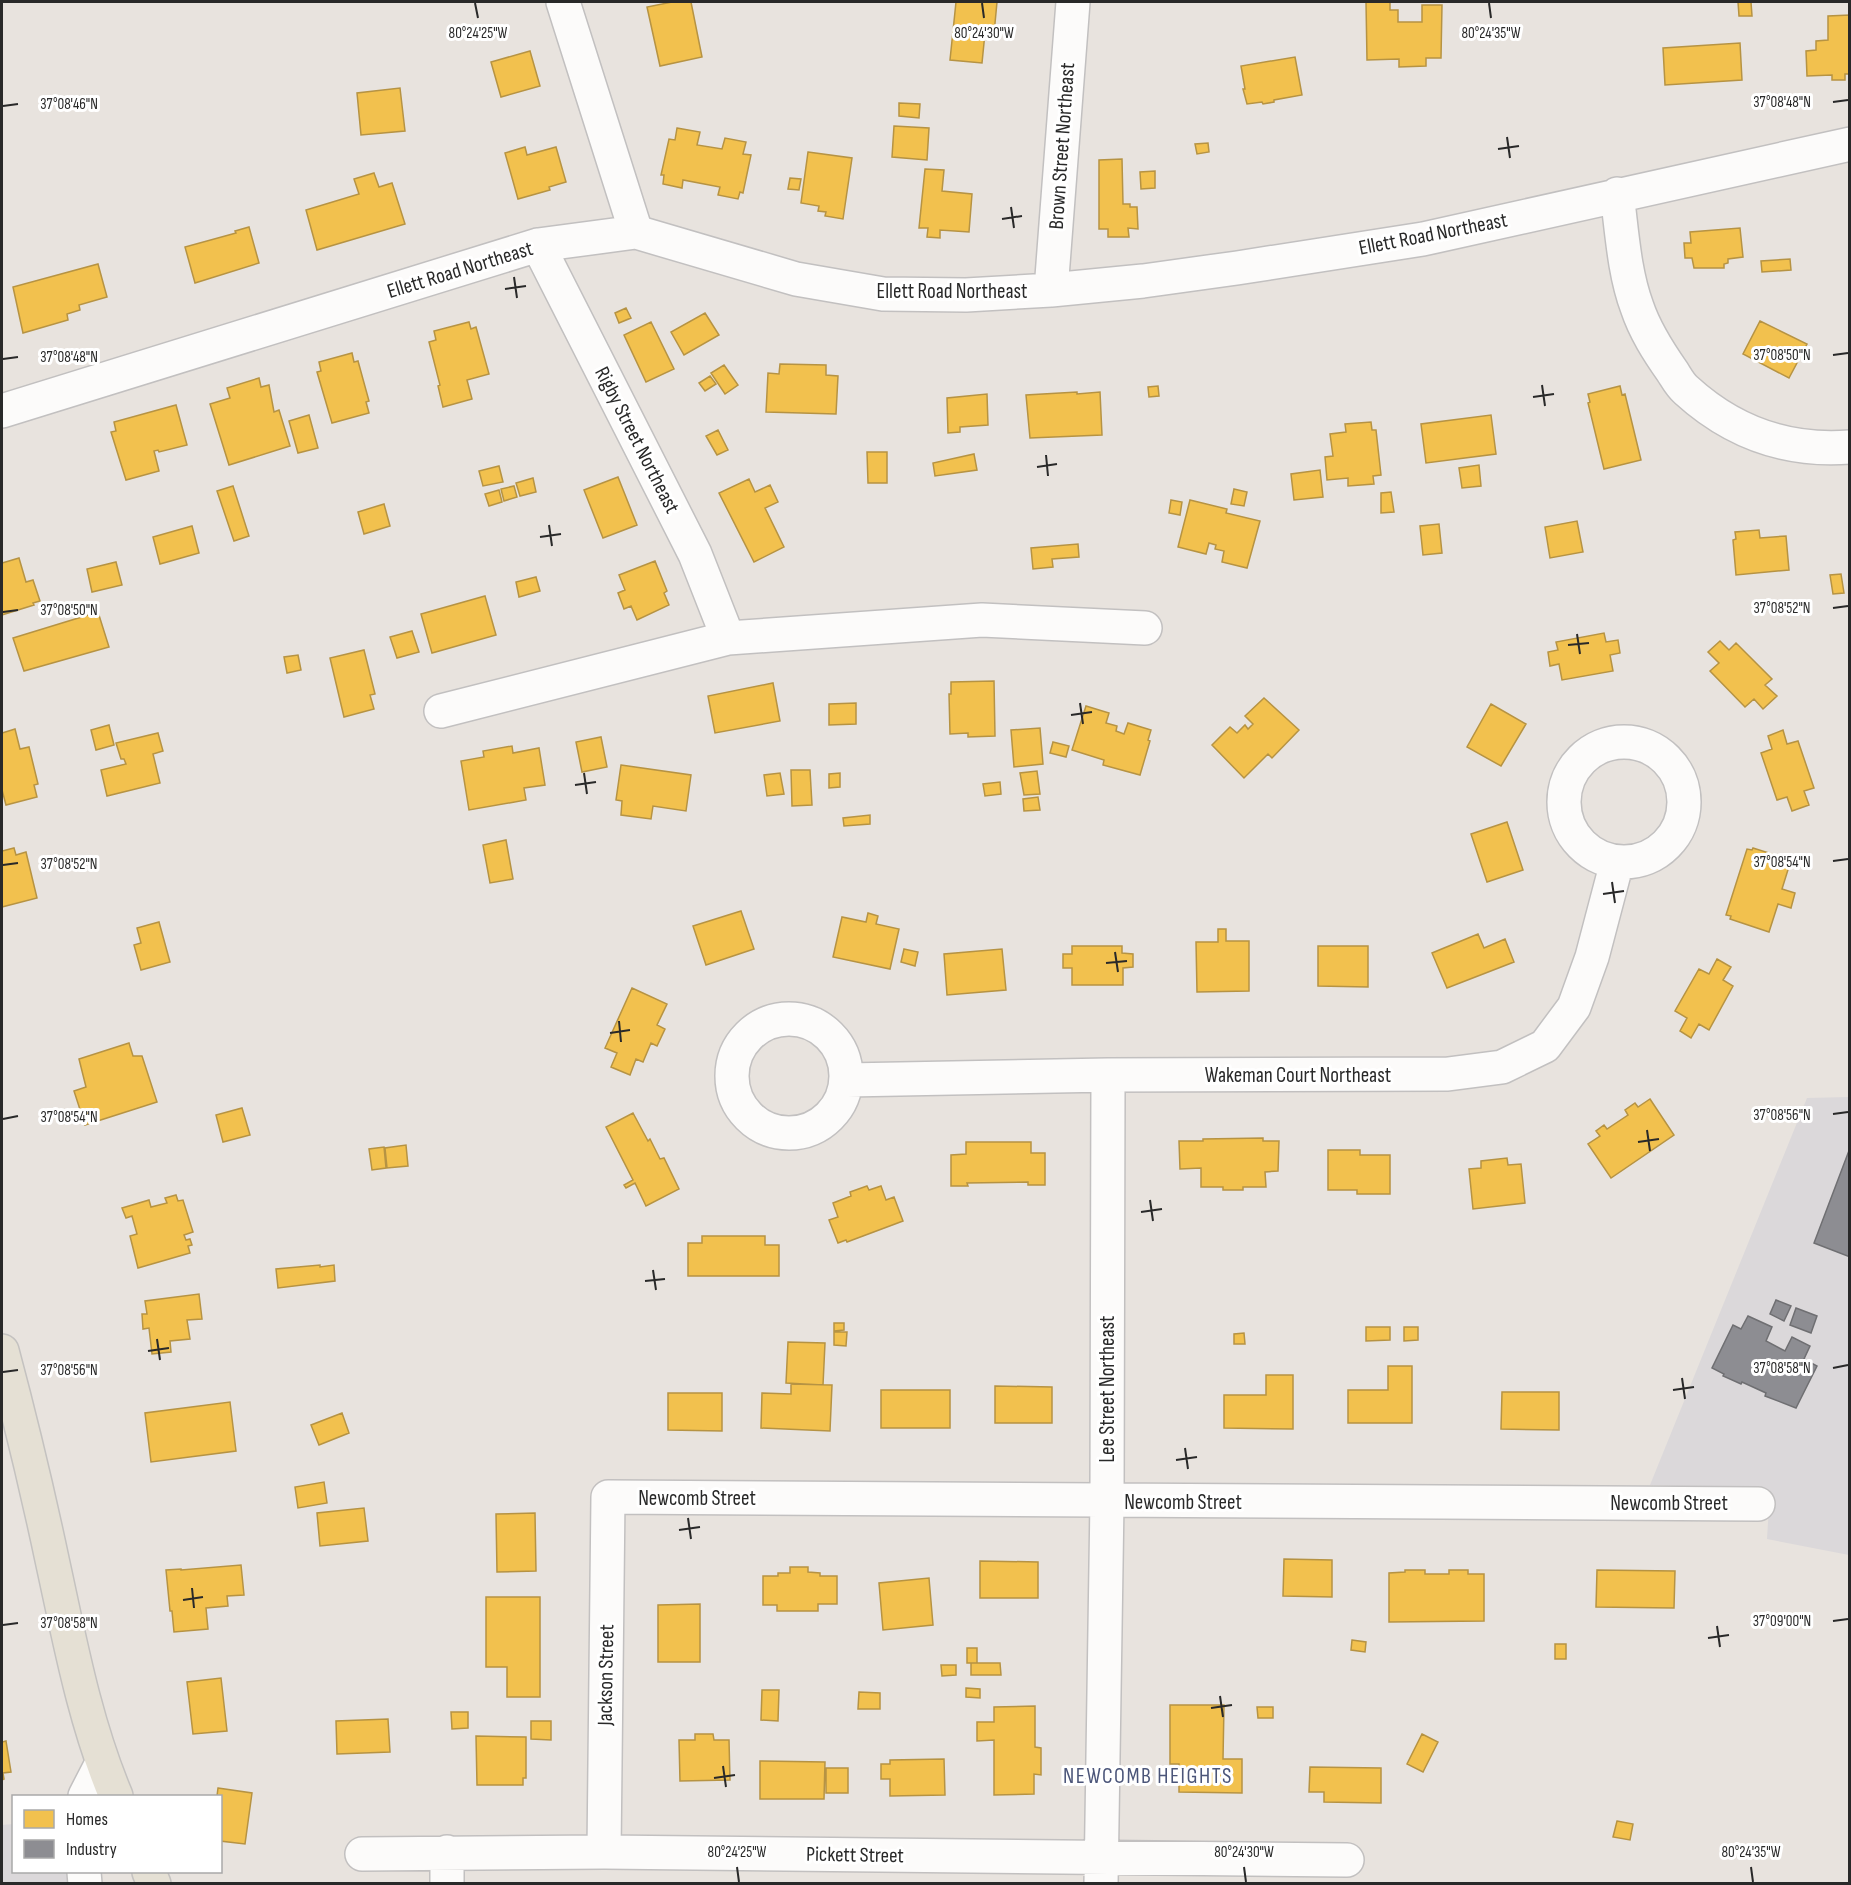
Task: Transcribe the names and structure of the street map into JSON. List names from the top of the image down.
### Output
{
  "streets": {
    "street": [
      "Brown Street Northeast",
      "Ellett Road Northeast",
      "Rigby Street Northeast",
      "Wakeman Court Northeast",
      "Lee Street Northeast",
      "Newcomb Street",
      "Jackson Street",
      "Pickett Street"
    ]
  },
  "crossings": [
    ["Brown Street Northeast", "Ellett Road Northeast"],
    ["Ellett Road Northeast", "Rigby Street Northeast"],
    ["Wakeman Court Northeast", "Lee Street Northeast"],
    ["Lee Street Northeast", "Newcomb Street"],
    ["Lee Street Northeast", "Pickett Street"],
    ["Newcomb Street", "Jackson Street"],
    ["Jackson Street", "Pickett Street"]
  ],
  "districts": ["NEWCOMB HEIGHTS"],
  "legend": ["Homes", "Industry"],
  "coordinates": [
    "80°24'25\"W",
    "80°24'30\"W",
    "80°24'35\"W",
    "37°08'48\"N",
    "37°08'46\"N",
    "37°08'50\"N",
    "37°08'52\"N",
    "37°08'54\"N",
    "37°08'56\"N",
    "37°08'58\"N",
    "37°09'00\"N"
  ]
}
